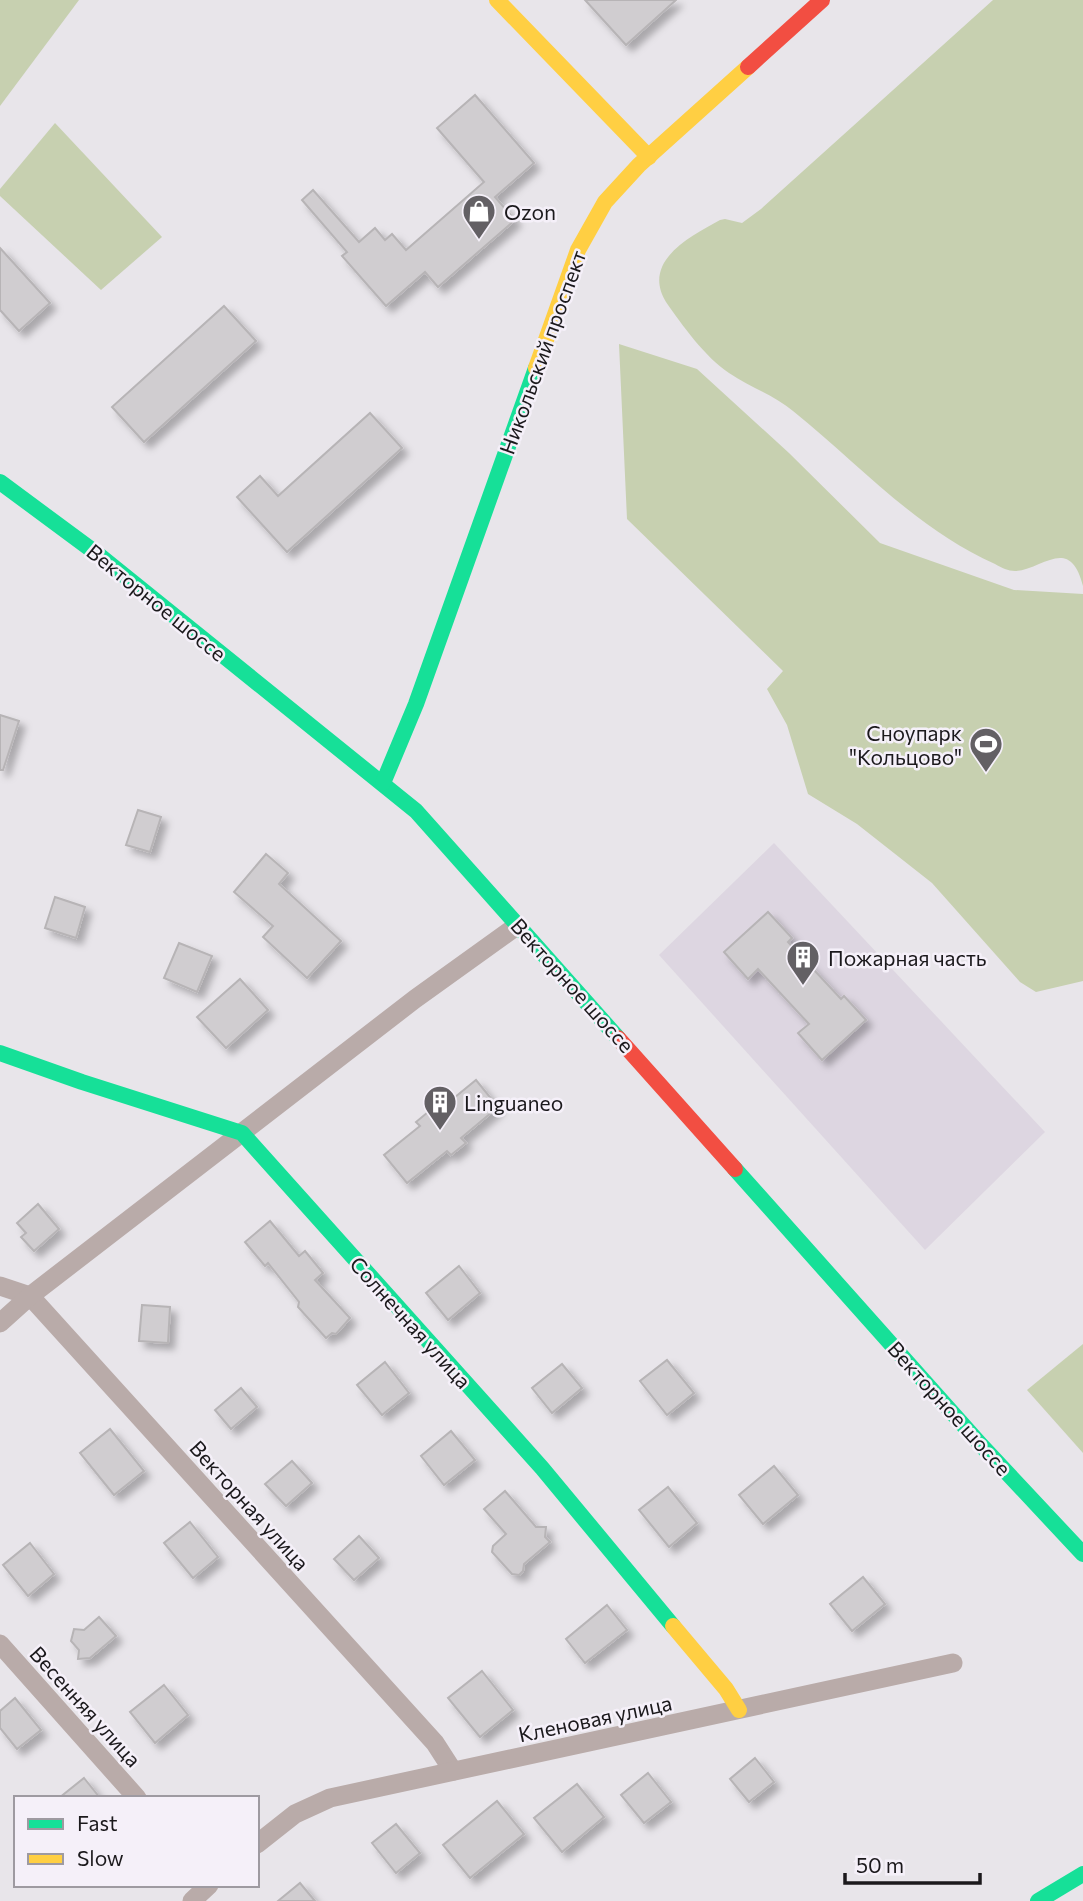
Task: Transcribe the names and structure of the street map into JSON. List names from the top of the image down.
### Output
{
  "streets": {
    "main road": ["Никольский проспект", "Векторное шоссе", "Солнечная улица"],
    "street": ["Векторная улица", "Весенняя улица", "Кленовая улица"]
  },
  "crossings": [
    ["Никольский проспект", "Векторное шоссе"],
    ["Солнечная улица", "Кленовая улица"],
    ["Векторная улица", "Кленовая улица"]
  ],
  "places": {
    "shop": ["Ozon"],
    "sports": ["Сноупарк \"Кольцово\""],
    "building": ["Пожарная часть", "Linguaneo"]
  },
  "legend": ["Fast", "Slow"],
  "scale_bar": "50 m"
}
